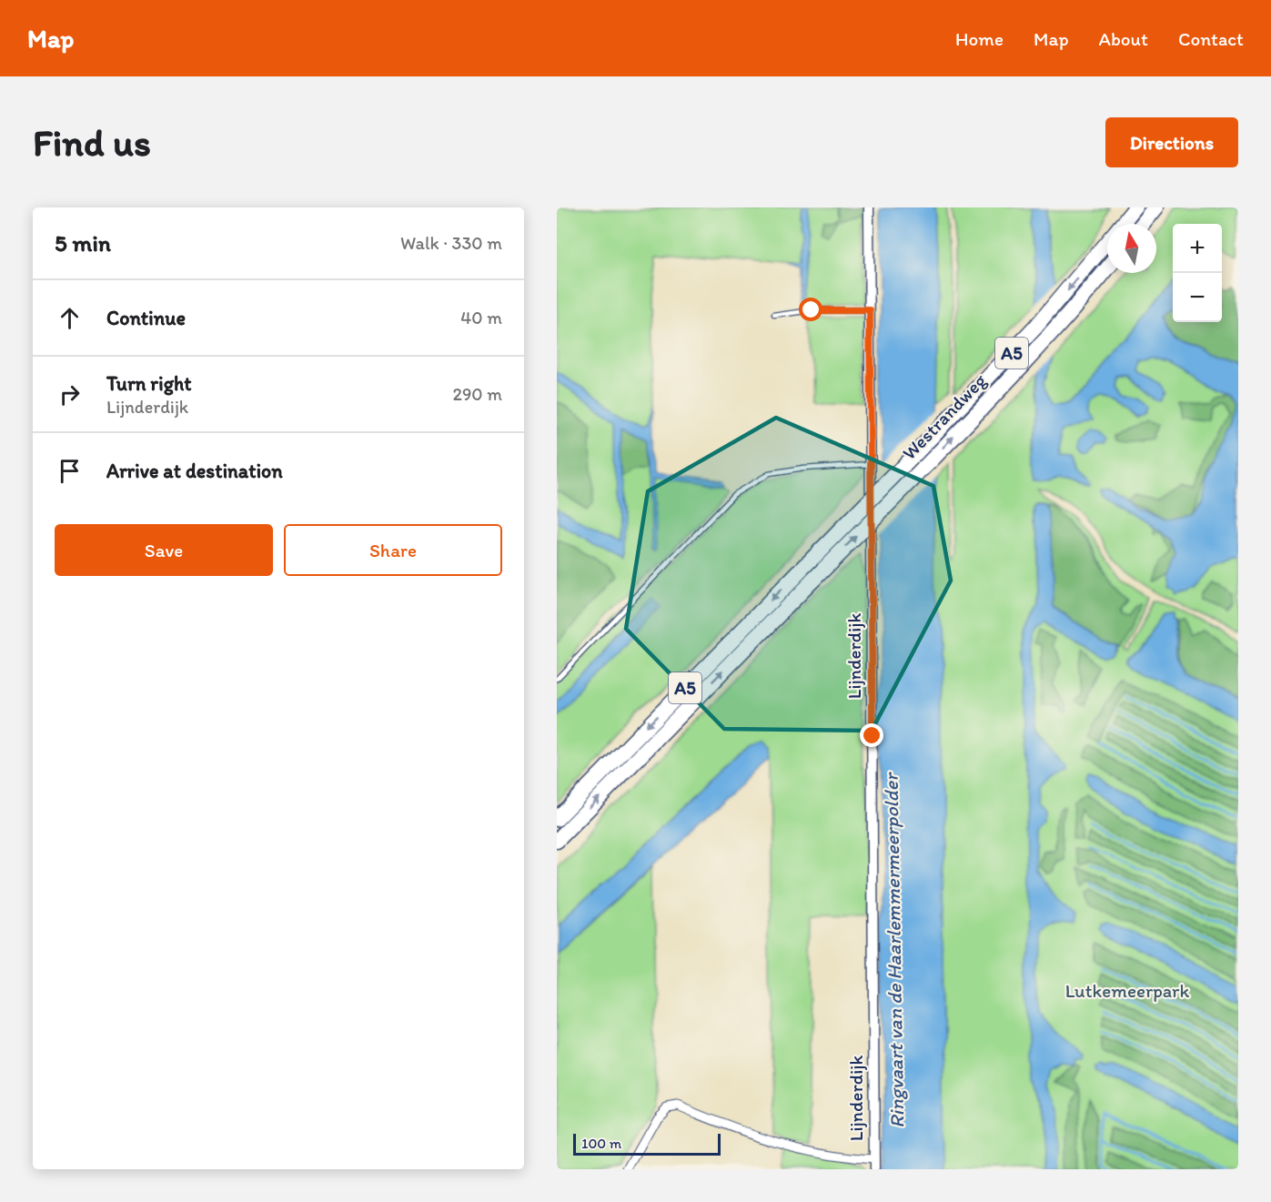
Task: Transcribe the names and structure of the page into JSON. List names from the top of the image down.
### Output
{
  "streets": {
    "highway": ["A5", "Westrandweg"],
    "street": ["Lijnderdijk"]
  },
  "water": ["Ringvaart van de Haarlemmermeerpolder"],
  "parks": ["Lutkemeerpark"],
  "scale_bar": "100 m",
  "north": "top",
  "page": {
    "header": "Map",
    "nav": [
      "Home",
      "Map",
      "About",
      "Contact"
    ],
    "buttons": [
      "Directions",
      ["Save", "Share"]
    ],
    "title": "Find us",
    "heading": ["5 min", "Walk · 330 m"],
    "map_buttons": ["+", "−"],
    "list": [
      ["Continue", "40 m"],
      ["Turn right", "Lijnderdijk", "290 m"],
      "Arrive at destination"
    ],
    "scale": "100 m"
  }
}
